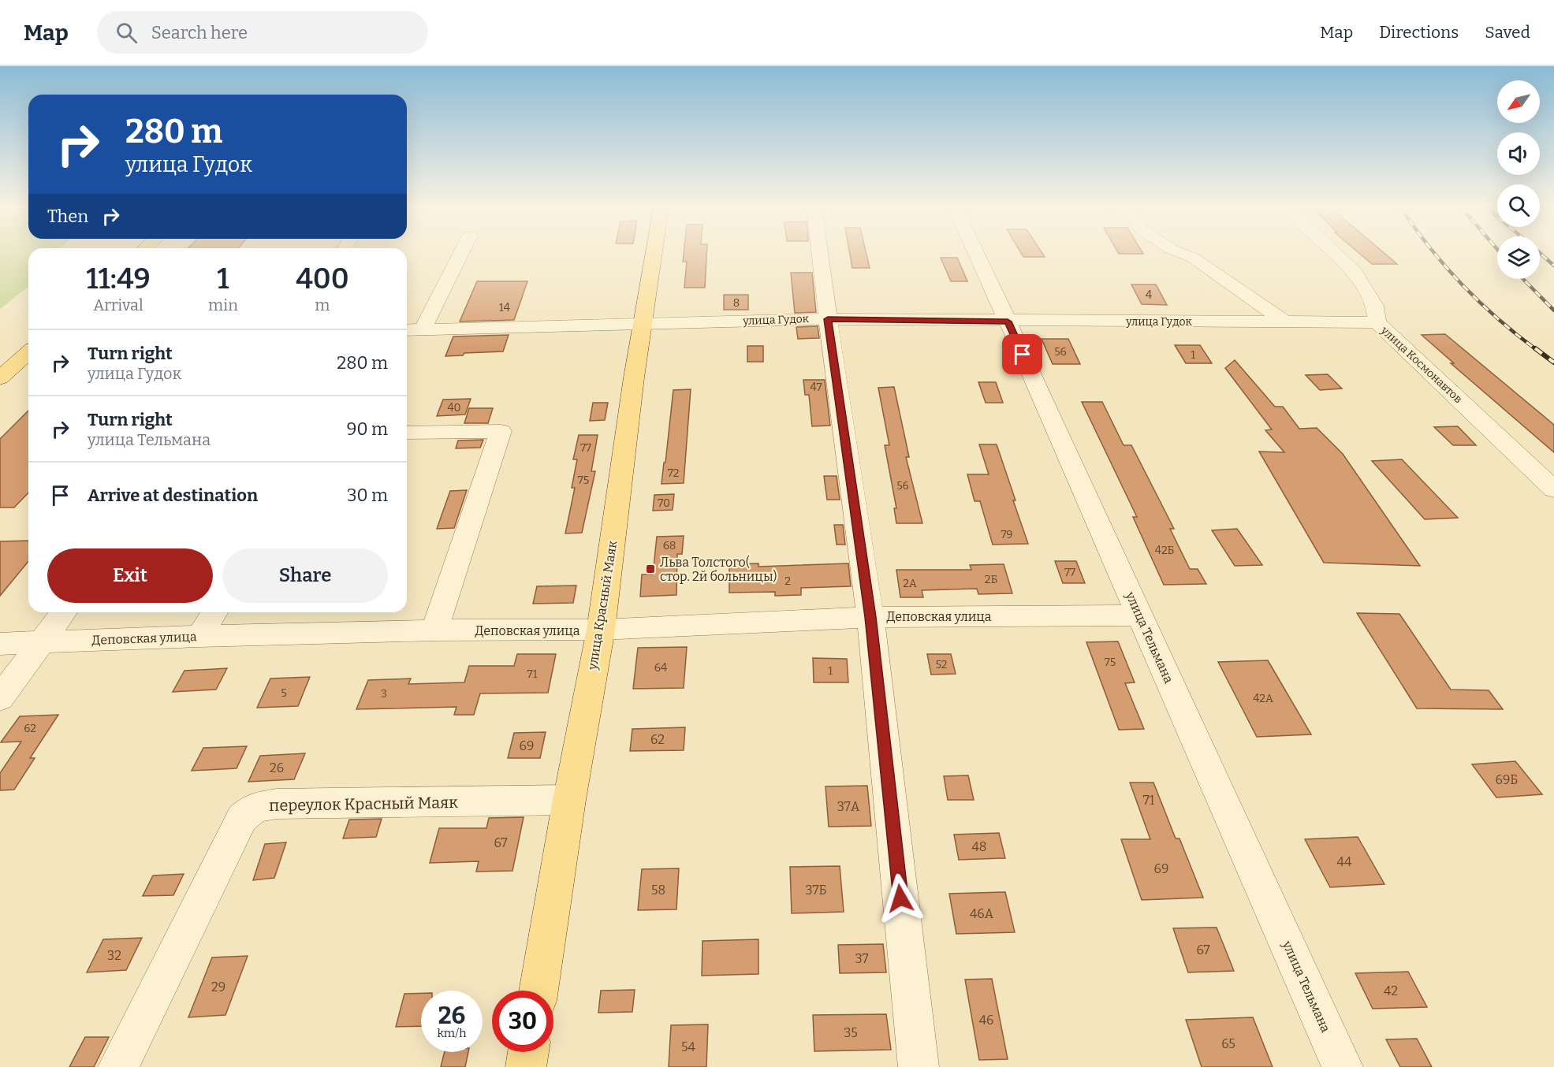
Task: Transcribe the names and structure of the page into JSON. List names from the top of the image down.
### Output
{
  "streets": {
    "main road": ["улица Красный Маяк"],
    "street": [
      "улица Гудок",
      "улица Космонавтов",
      "Деповская улица",
      "улица Тельмана",
      "переулок Красный Маяк"
    ]
  },
  "crossings": [
    ["улица Гудок", "улица Космонавтов"],
    ["улица Гудок", "улица Красный Маяк"],
    ["улица Гудок", "улица Тельмана"],
    ["улица Красный Маяк", "Деповская улица"],
    ["улица Красный Маяк", "переулок Красный Маяк"],
    ["Деповская улица", "улица Тельмана"]
  ],
  "places": {
    "transit": ["Льва Толстого( стор. 2й больницы)"]
  },
  "house_numbers": [
    "4",
    "8",
    "14",
    "56",
    "1",
    "47",
    "40",
    "77",
    "72",
    "75",
    "56",
    "70",
    "79",
    "68",
    "42Б",
    "77",
    "2Б",
    "2",
    "2А",
    "75",
    "52",
    "64",
    "1",
    "71",
    "5",
    "3",
    "42А",
    "62",
    "62",
    "69",
    "26",
    "69Б",
    "71",
    "37А",
    "67",
    "48",
    "44",
    "69",
    "58",
    "37Б",
    "46А",
    "67",
    "32",
    "37",
    "29",
    "42",
    "46",
    "35",
    "65",
    "54"
  ],
  "north": "bottom left",
  "page": {
    "header": "Map",
    "search": "Search here",
    "nav": ["Map", "Directions", "Saved"],
    "turn": ["280 m", "улица Гудок"],
    "then": "Then",
    "eta": [
      "11:49",
      "Arrival",
      "1",
      "min",
      "400",
      "m"
    ],
    "list": [
      {
        "name": "Turn right",
        "note": "улица Гудок",
        "value": "280 m"
      },
      {
        "name": "Turn right",
        "note": "улица Тельмана",
        "value": "90 m"
      },
      {
        "name": "Arrive at destination",
        "value": "30 m"
      }
    ],
    "buttons": ["Exit", "Share"],
    "speed": "26 km/h",
    "limit": "30"
  }
}
